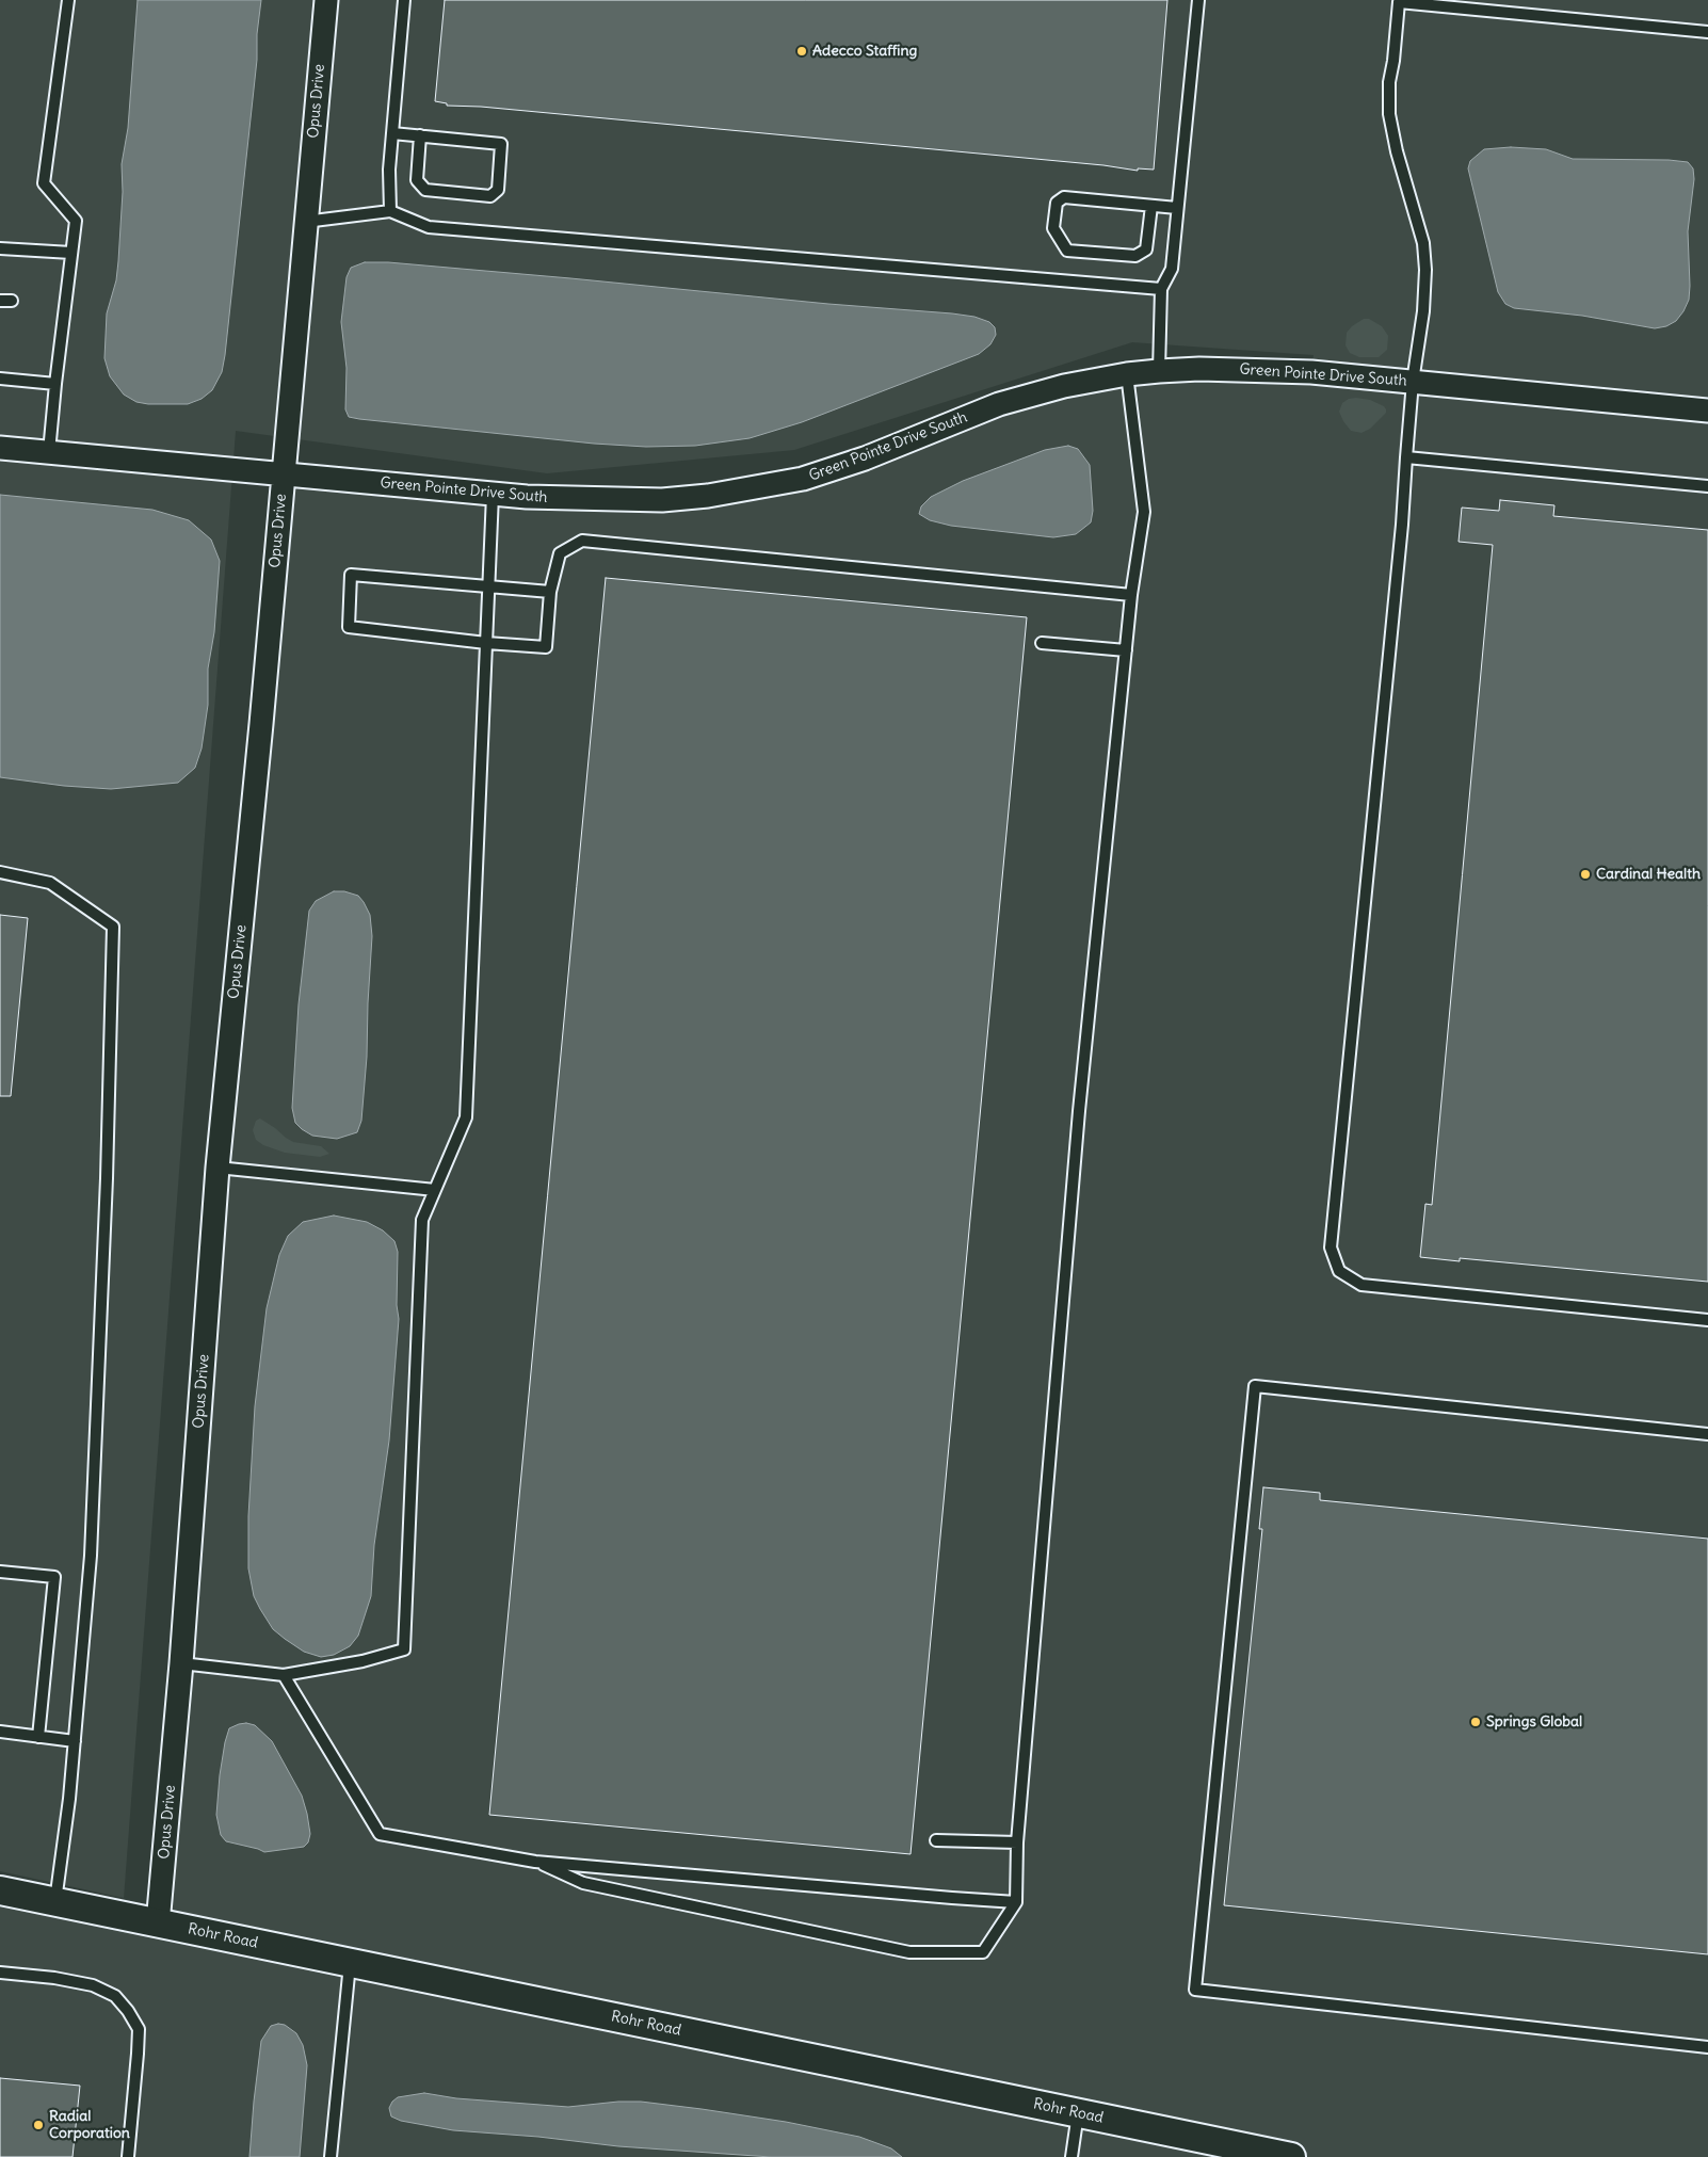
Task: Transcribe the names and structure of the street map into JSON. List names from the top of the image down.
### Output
{
  "streets": {
    "street": ["Opus Drive", "Green Pointe Drive South", "Rohr Road"]
  },
  "crossings": [
    ["Opus Drive", "Green Pointe Drive South"],
    ["Opus Drive", "Rohr Road"]
  ],
  "places": [
    "Adecco Staffing",
    "Cardinal Health",
    "Springs Global",
    "Radial Corporation"
  ]
}
